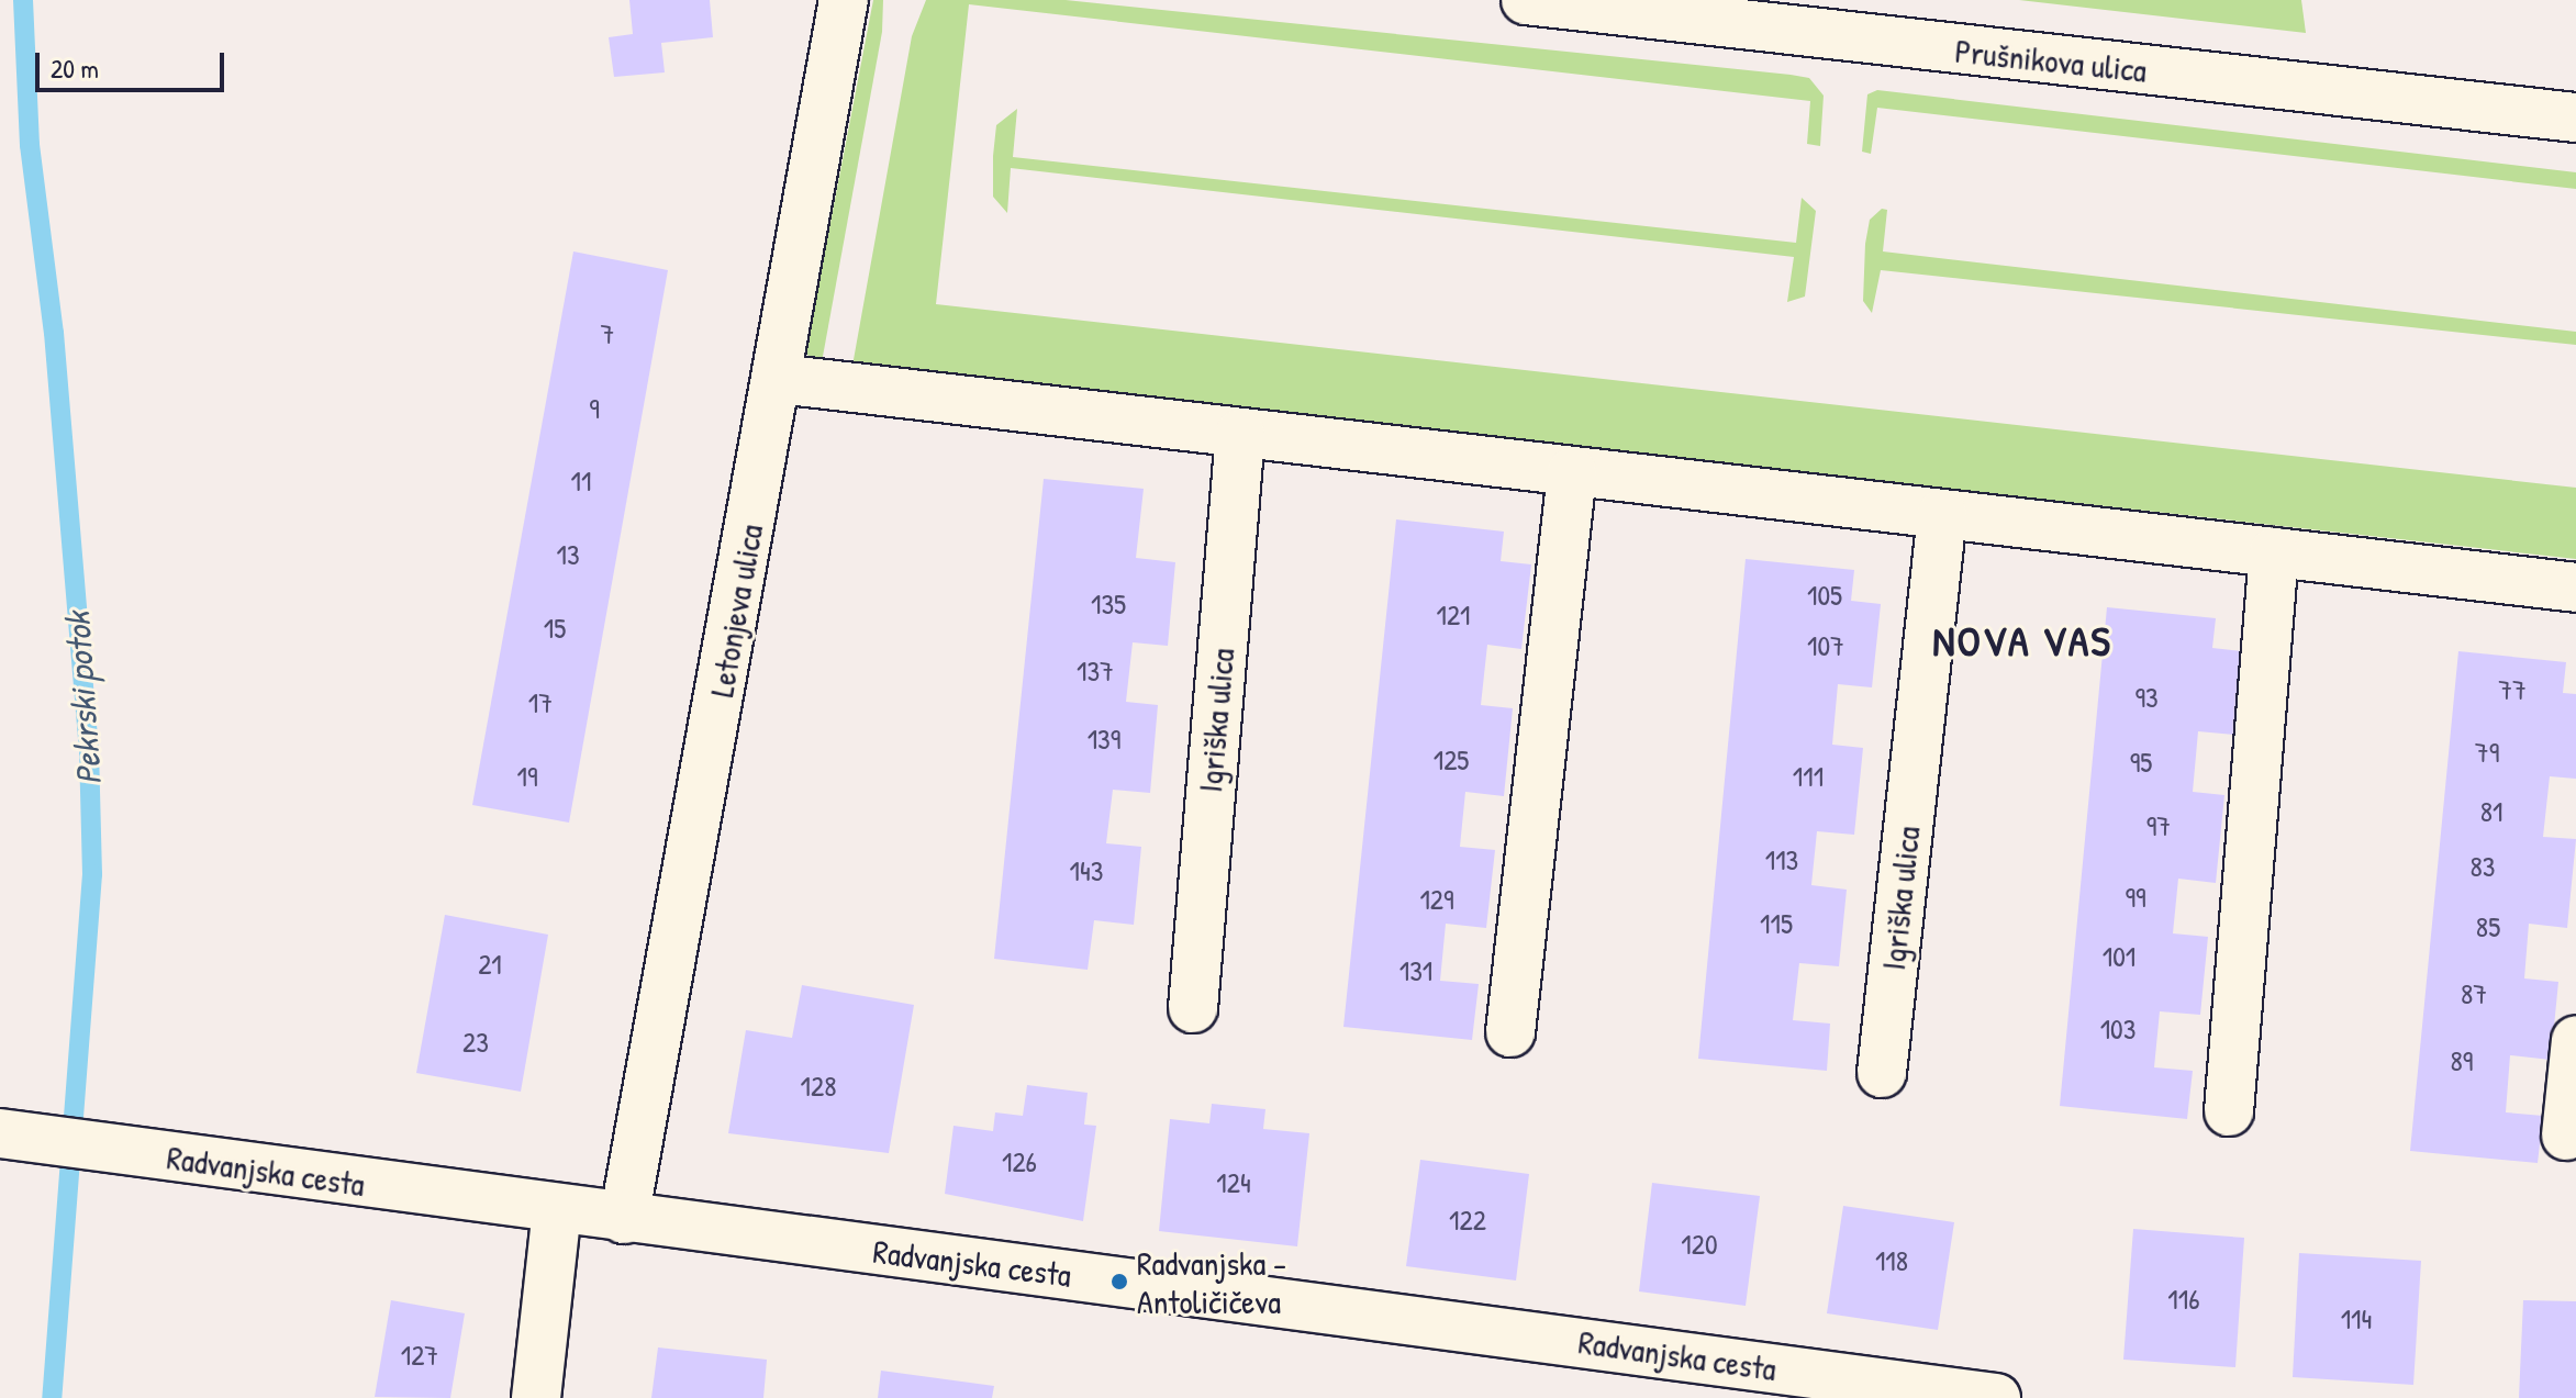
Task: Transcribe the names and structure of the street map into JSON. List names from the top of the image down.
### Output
{
  "streets": {
    "street": [
      "Prušnikova ulica",
      "Letonjeva ulica",
      "Igriška ulica",
      "Radvanjska cesta"
    ]
  },
  "crossings": [
    ["Letonjeva ulica", "Radvanjska cesta"]
  ],
  "districts": ["NOVA VAS"],
  "water": ["Pekrski potok"],
  "places": ["Radvanjska - Antoličičeva"],
  "house_numbers": [
    "7",
    "9",
    "11",
    "13",
    "105",
    "135",
    "121",
    "15",
    "107",
    "137",
    "77",
    "93",
    "17",
    "139",
    "79",
    "125",
    "95",
    "19",
    "111",
    "81",
    "97",
    "113",
    "83",
    "143",
    "99",
    "129",
    "115",
    "85",
    "101",
    "21",
    "131",
    "87",
    "103",
    "23",
    "89",
    "128",
    "126",
    "124",
    "122",
    "120",
    "118",
    "116",
    "114",
    "127"
  ],
  "scale_bar": "20 m"
}
